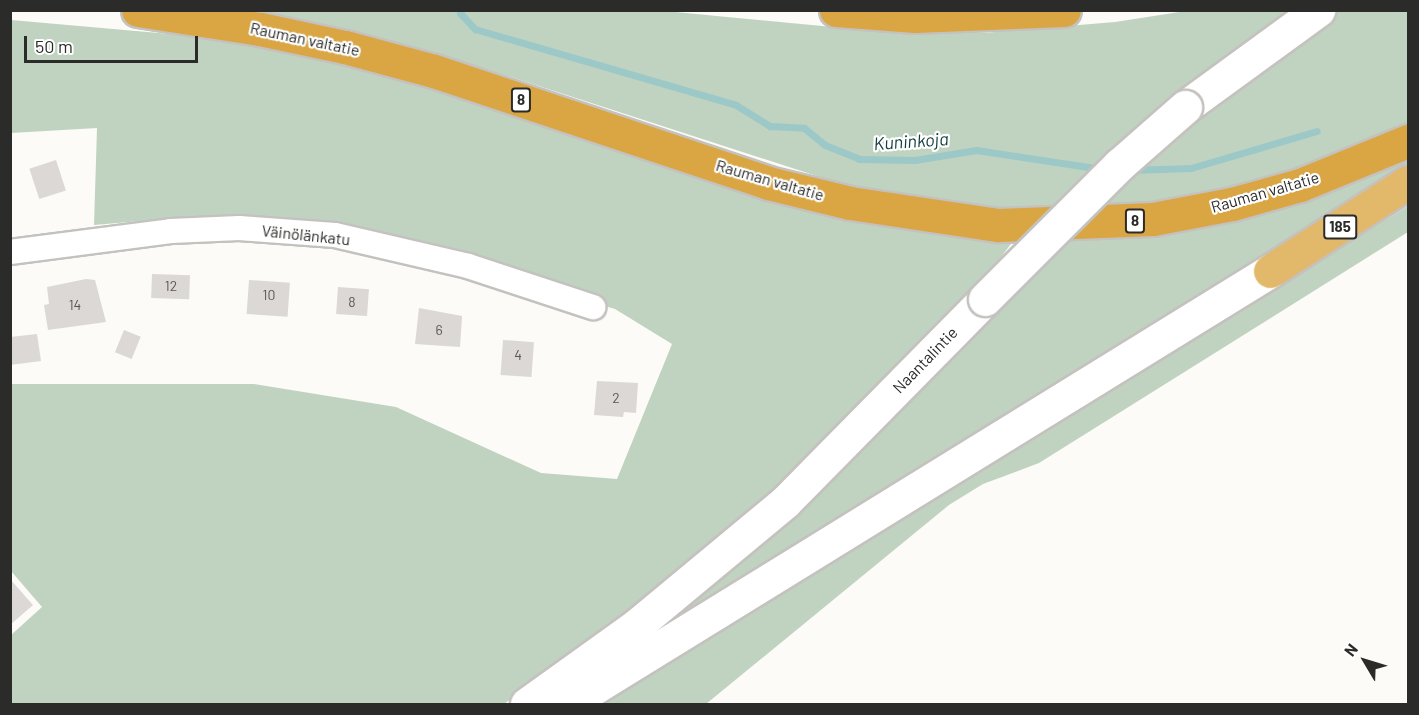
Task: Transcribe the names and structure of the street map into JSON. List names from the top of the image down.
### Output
{
  "streets": {
    "highway": ["Rauman valtatie", "8", "185"],
    "main road": ["Naantalintie"],
    "street": ["Väinölänkatu"]
  },
  "water": ["Kuninkoja"],
  "house_numbers": [
    "12",
    "10",
    "8",
    "14",
    "6",
    "4",
    "2"
  ],
  "scale_bar": "50 m",
  "north": "top left"
}
